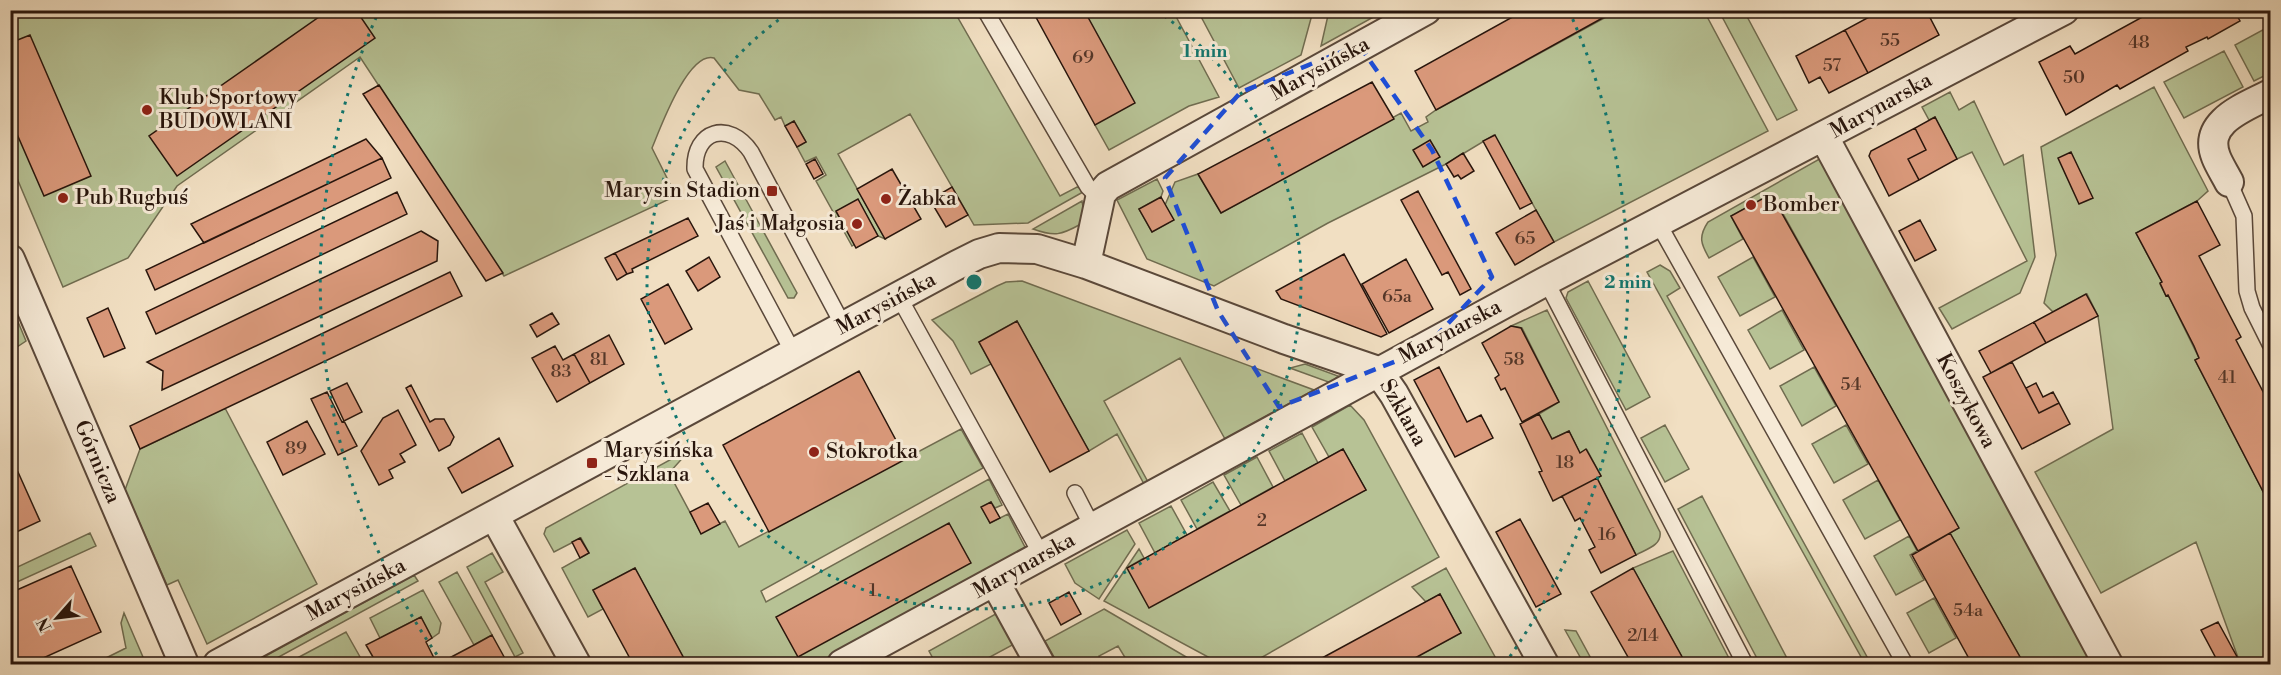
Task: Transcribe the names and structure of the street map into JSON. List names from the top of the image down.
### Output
{
  "streets": {
    "street": [
      "Marysińska",
      "Marynarska",
      "Koszykowa",
      "Szklana",
      "Górnicza"
    ]
  },
  "crossings": [
    ["Marysińska", "Szklana"],
    ["Marynarska", "Koszykowa"],
    ["Marynarska", "Szklana"]
  ],
  "places": {
    "other": [
      "Klub Sportowy BUDOWLANI",
      "Pub Rugbuś",
      "Żabka",
      "Bomber",
      "Jaś i Małgosia",
      "Stokrotka"
    ],
    "transit": ["Marysin Stadion", "Marysińska - Szklana"]
  },
  "house_numbers": [
    "55",
    "48",
    "69",
    "57",
    "50",
    "65",
    "65a",
    "81",
    "58",
    "83",
    "41",
    "54",
    "89",
    "18",
    "2",
    "16",
    "1",
    "54a",
    "2/14"
  ],
  "north": "bottom left",
  "rings": ["1 min", "2 min"]
}
